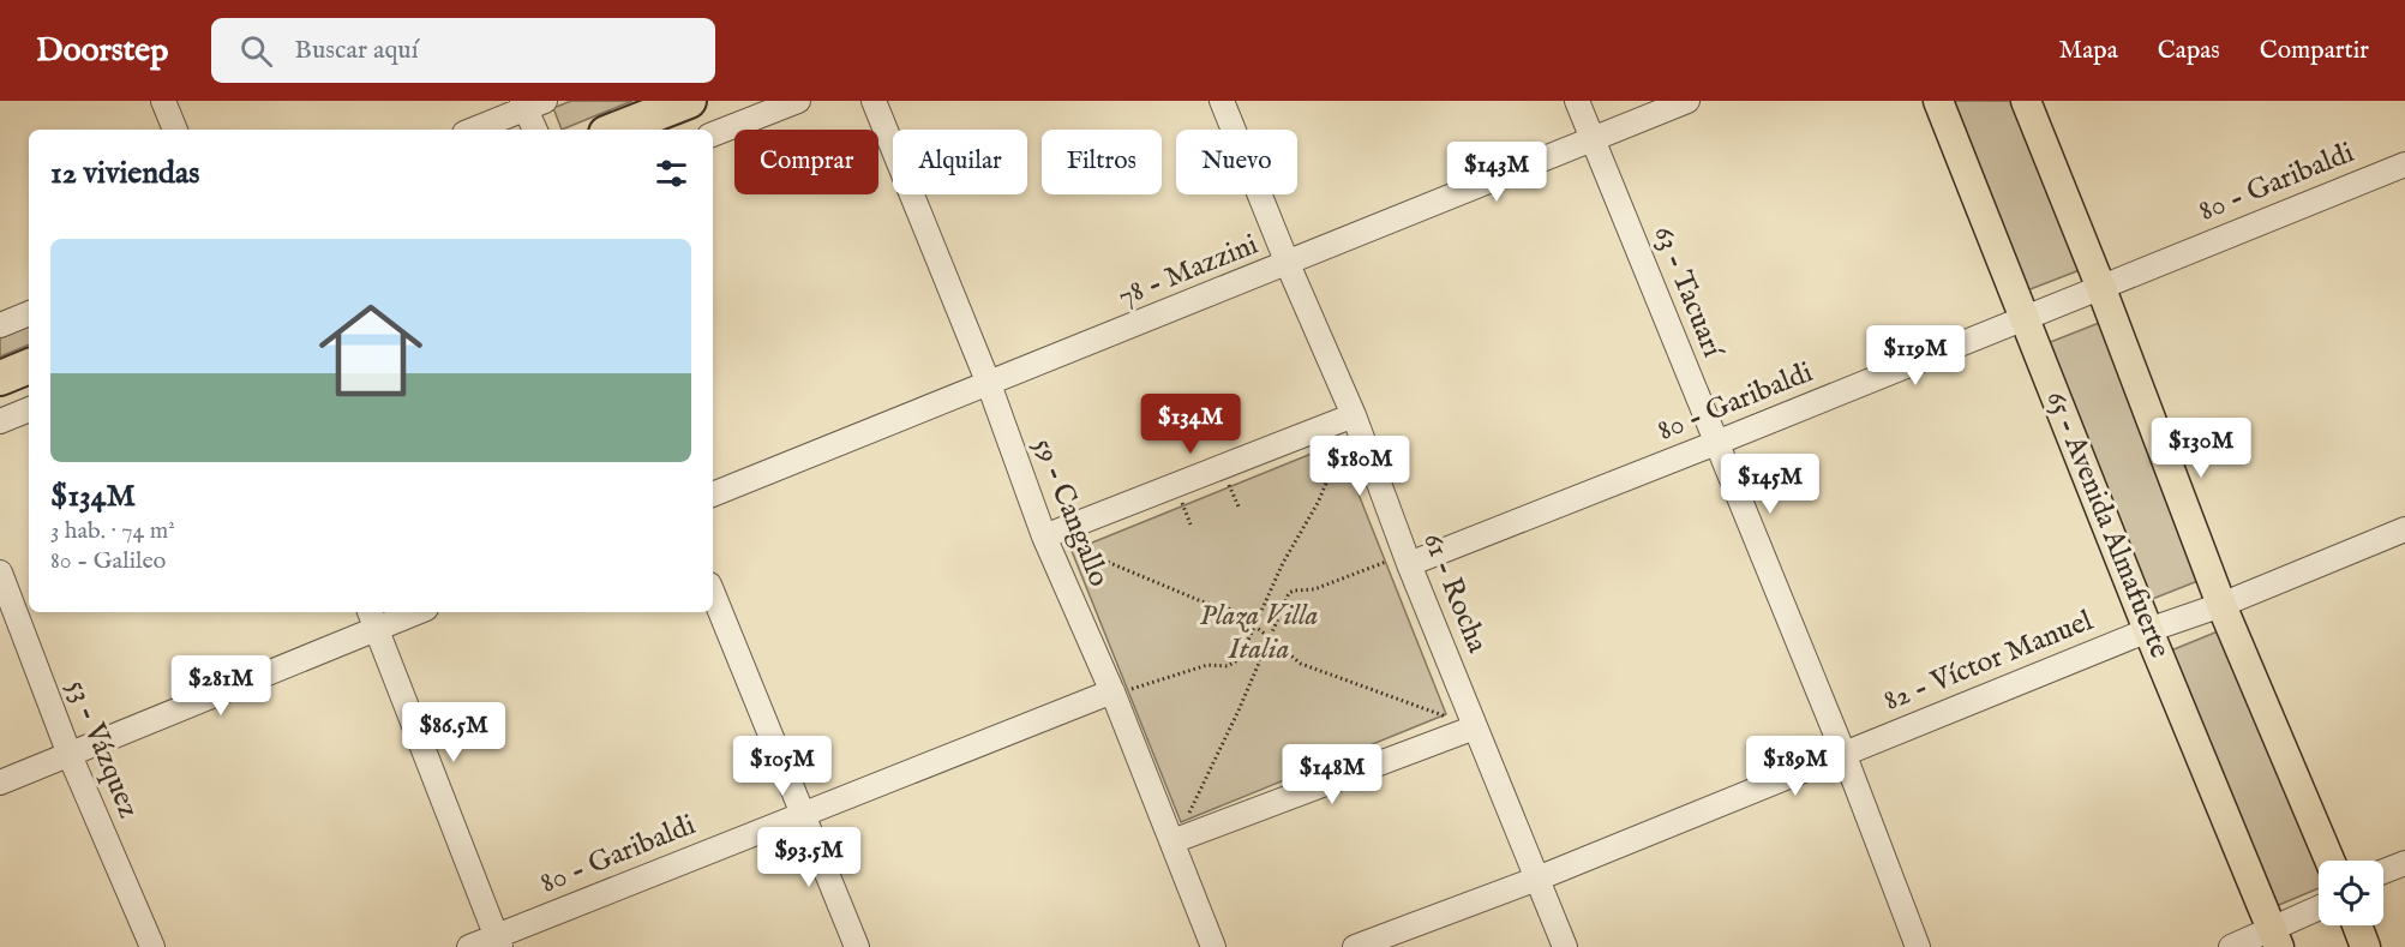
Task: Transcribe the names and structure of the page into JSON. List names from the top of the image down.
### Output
{
  "streets": {
    "main road": ["65 - Avenida Almafuerte"],
    "street": [
      "80 - Garibaldi",
      "78 - Mazzini",
      "63 - Tacuarí",
      "59 - Cangallo",
      "61 - Rocha",
      "82 - Víctor Manuel",
      "53 - Vázquez"
    ]
  },
  "crossings": [
    ["80 - Garibaldi", "63 - Tacuarí"],
    ["80 - Garibaldi", "59 - Cangallo"],
    ["80 - Garibaldi", "65 - Avenida Almafuerte"],
    ["80 - Garibaldi", "61 - Rocha"],
    ["78 - Mazzini", "63 - Tacuarí"],
    ["78 - Mazzini", "59 - Cangallo"],
    ["78 - Mazzini", "61 - Rocha"],
    ["63 - Tacuarí", "82 - Víctor Manuel"],
    ["65 - Avenida Almafuerte", "82 - Víctor Manuel"],
    ["61 - Rocha", "82 - Víctor Manuel"]
  ],
  "parks": ["Plaza Villa Italia"],
  "page": {
    "header": "Doorstep",
    "search": "Buscar aquí",
    "nav": ["Mapa", "Capas", "Compartir"],
    "chip": [
      "Comprar",
      "Alquilar",
      "Filtros",
      "Nuevo"
    ],
    "heading": "12 viviendas",
    "price": [
      "$143M",
      "$119M",
      "$134M",
      "$130M",
      "$180M",
      "$145M",
      "$281M",
      "$86.5M",
      "$105M",
      "$189M",
      "$148M",
      "$93.5M"
    ],
    "list": [
      {
        "name": "$134M",
        "note": "3 hab. · 74 m² · 80 - Galileo"
      }
    ]
  }
}
